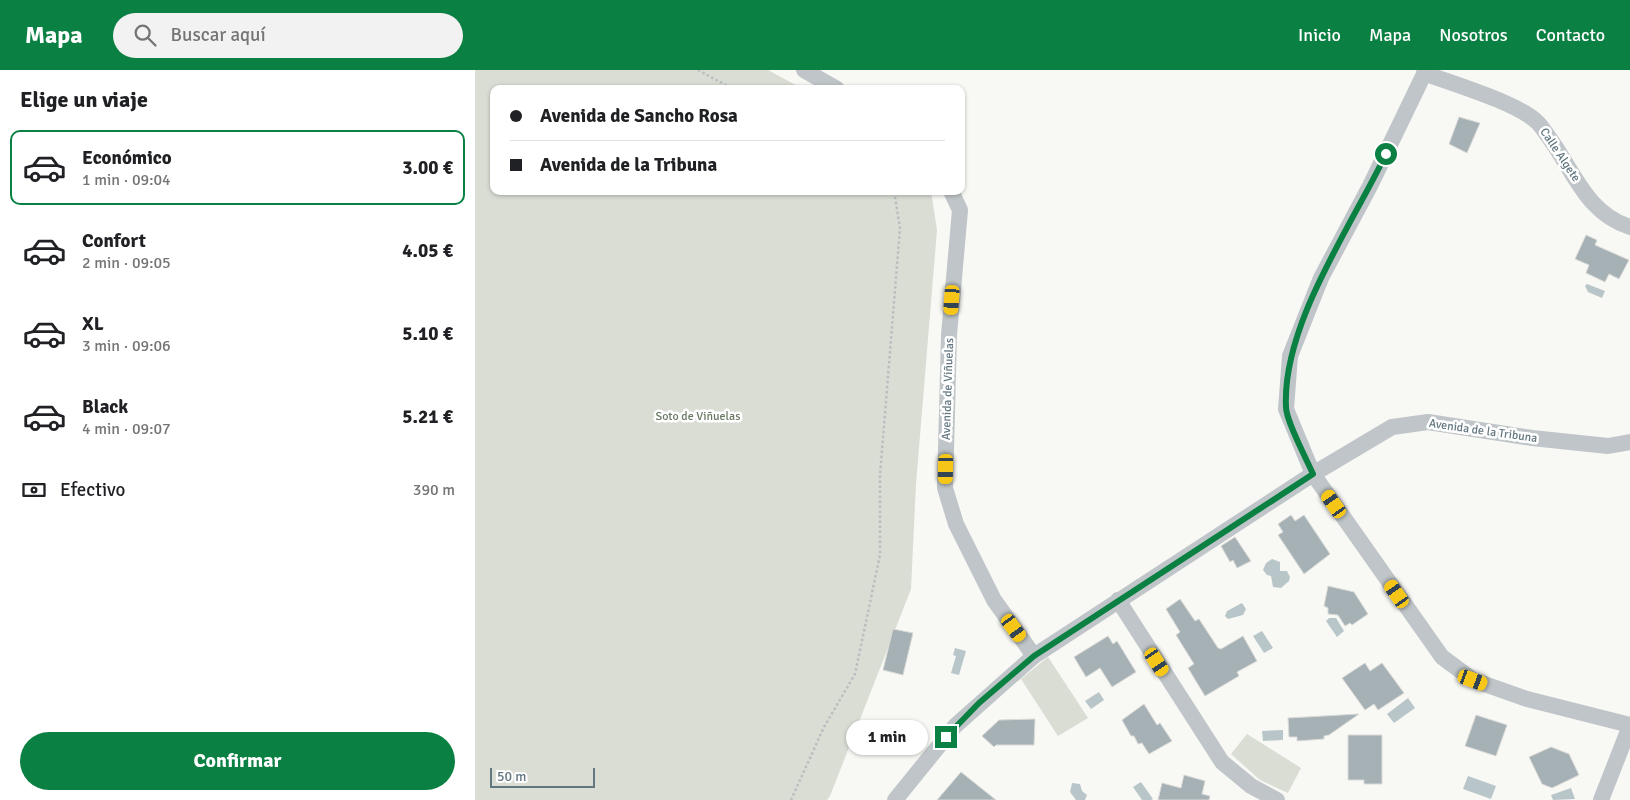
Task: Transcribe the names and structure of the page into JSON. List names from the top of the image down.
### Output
{
  "streets": {
    "street": ["Calle Algete", "Avenida de Viñuelas", "Avenida de la Tribuna"]
  },
  "crossings": [
    ["Avenida de Viñuelas", "Avenida de la Tribuna"]
  ],
  "parks": ["Soto de Viñuelas"],
  "scale_bar": "50 m",
  "page": {
    "header": "Mapa",
    "search": "Buscar aquí",
    "nav": [
      "Inicio",
      "Mapa",
      "Nosotros",
      "Contacto"
    ],
    "heading": "Elige un viaje",
    "banner": ["Avenida de Sancho Rosa", "Avenida de la Tribuna"],
    "list": [
      {
        "name": "Económico",
        "note": "1 min · 09:04",
        "value": "3.00 €"
      },
      {
        "name": "Confort",
        "note": "2 min · 09:05",
        "value": "4.05 €"
      },
      {
        "name": "XL",
        "note": "3 min · 09:06",
        "value": "5.10 €"
      },
      {
        "name": "Black",
        "note": "4 min · 09:07",
        "value": "5.21 €"
      }
    ],
    "pay": ["Efectivo", "390 m"],
    "bubble": "1 min",
    "buttons": "Confirmar",
    "scale": "50 m"
  }
}
